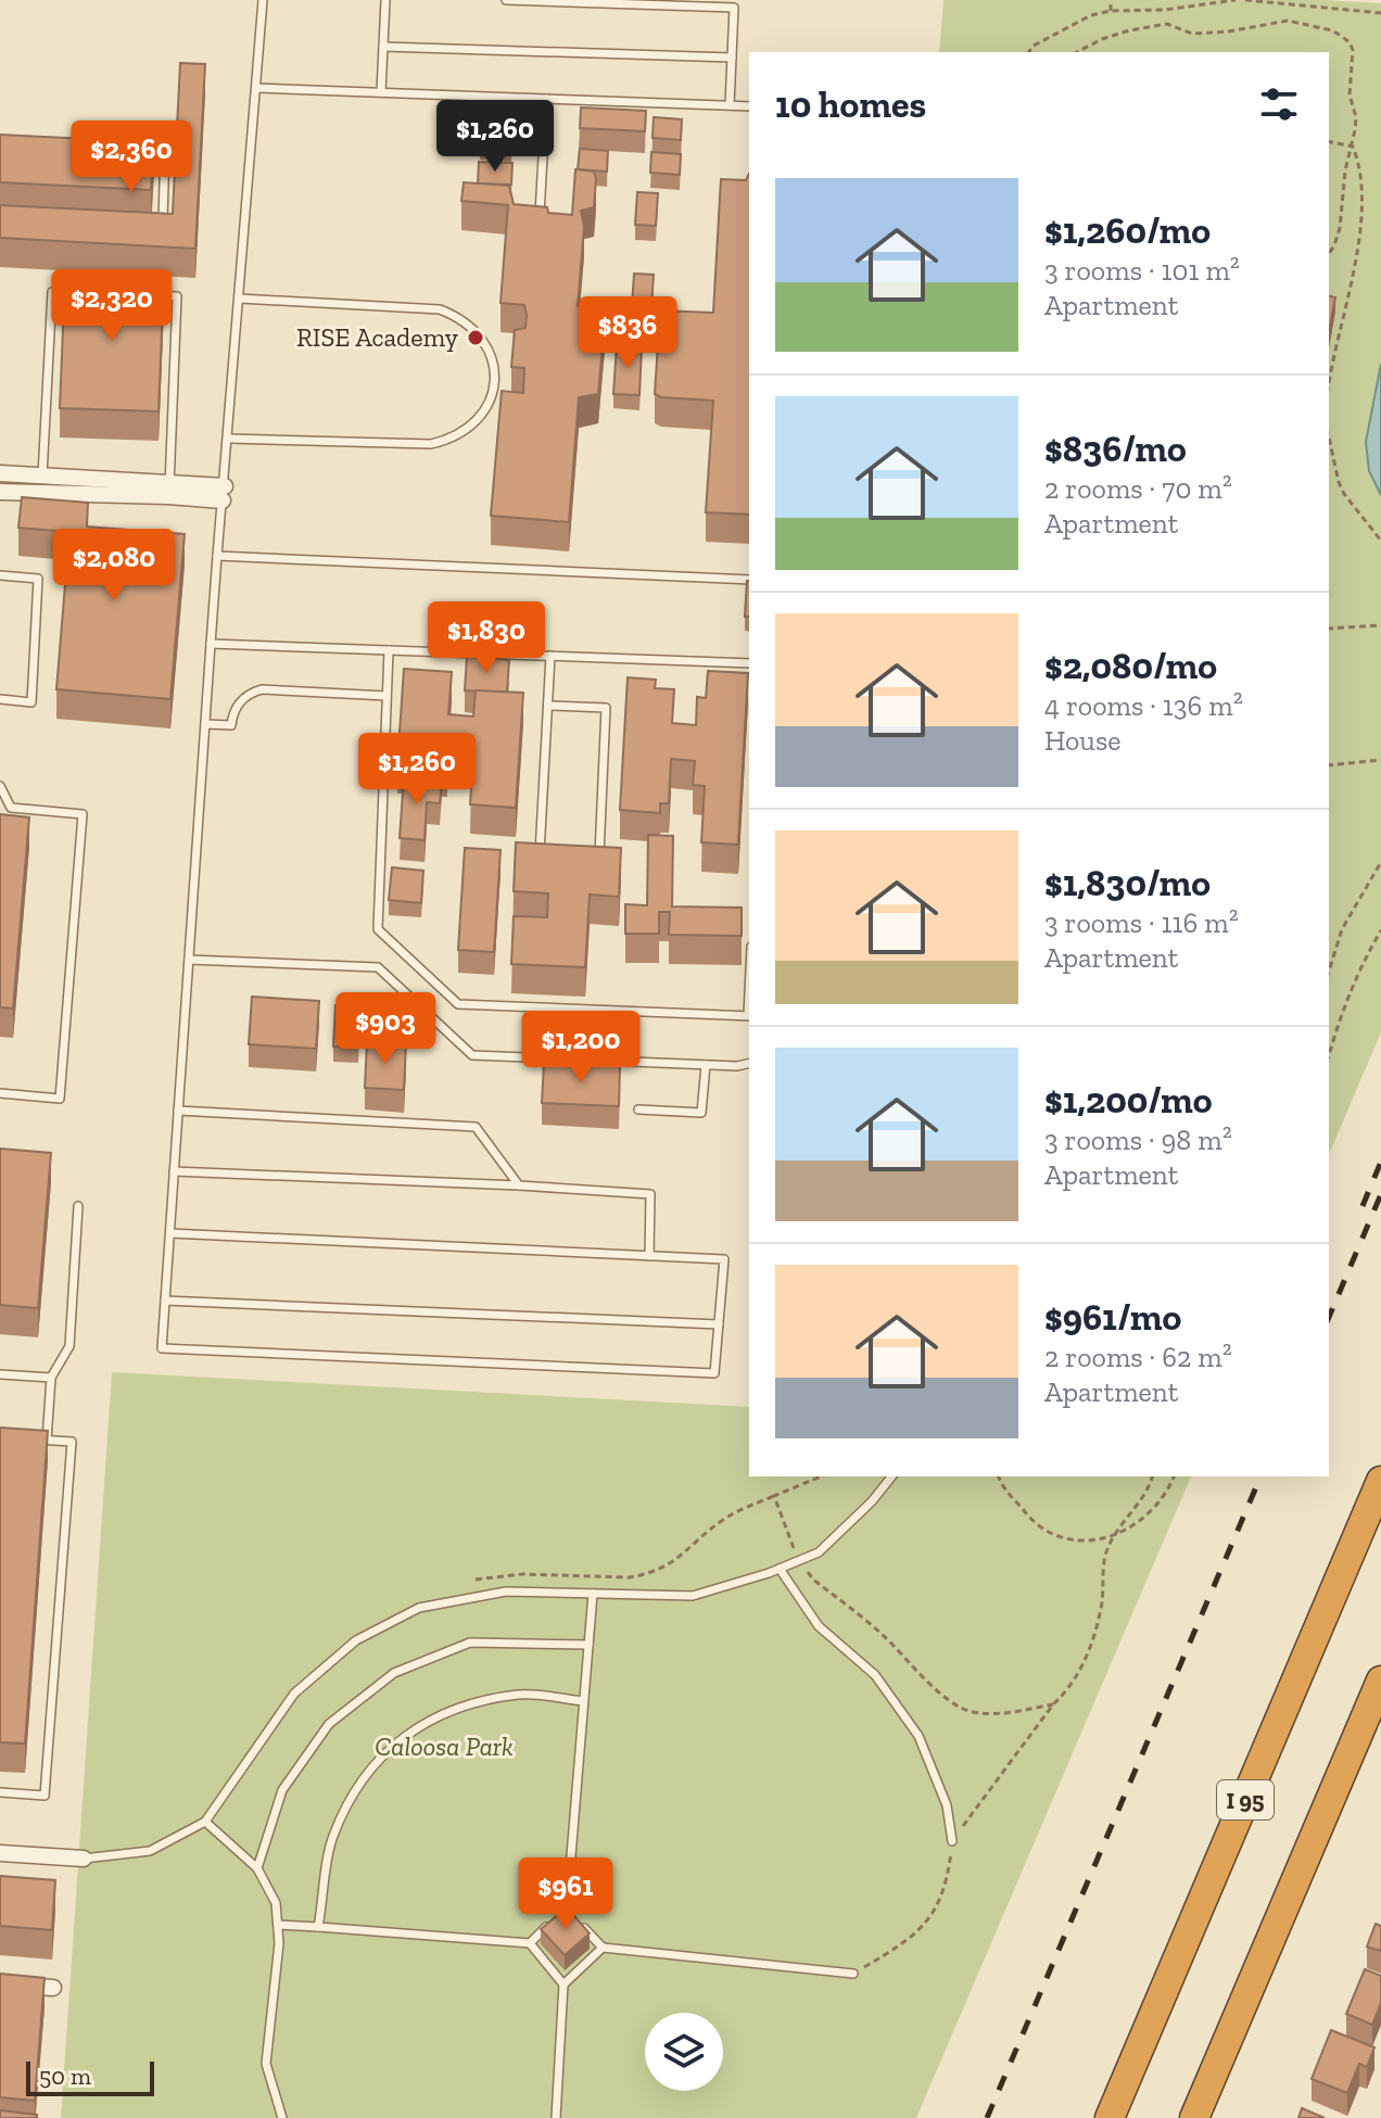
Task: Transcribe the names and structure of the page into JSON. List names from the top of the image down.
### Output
{
  "streets": {
    "highway": ["I 95"]
  },
  "parks": ["Caloosa Park"],
  "places": ["RISE Academy"],
  "scale_bar": "50 m",
  "page": {
    "heading": "10 homes",
    "price": [
      "$1,260",
      "$2,360",
      "$2,320",
      "$836",
      "$2,080",
      "$1,830",
      "$1,260",
      "$903",
      "$1,200",
      "$961"
    ],
    "list": [
      {
        "name": "$1,260/mo",
        "note": "3 rooms · 101 m² · Apartment"
      },
      {
        "name": "$836/mo",
        "note": "2 rooms · 70 m² · Apartment"
      },
      {
        "name": "$2,080/mo",
        "note": "4 rooms · 136 m² · House"
      },
      {
        "name": "$1,830/mo",
        "note": "3 rooms · 116 m² · Apartment"
      },
      {
        "name": "$1,200/mo",
        "note": "3 rooms · 98 m² · Apartment"
      },
      {
        "name": "$961/mo",
        "note": "2 rooms · 62 m² · Apartment"
      }
    ],
    "scale": "50 m"
  }
}
